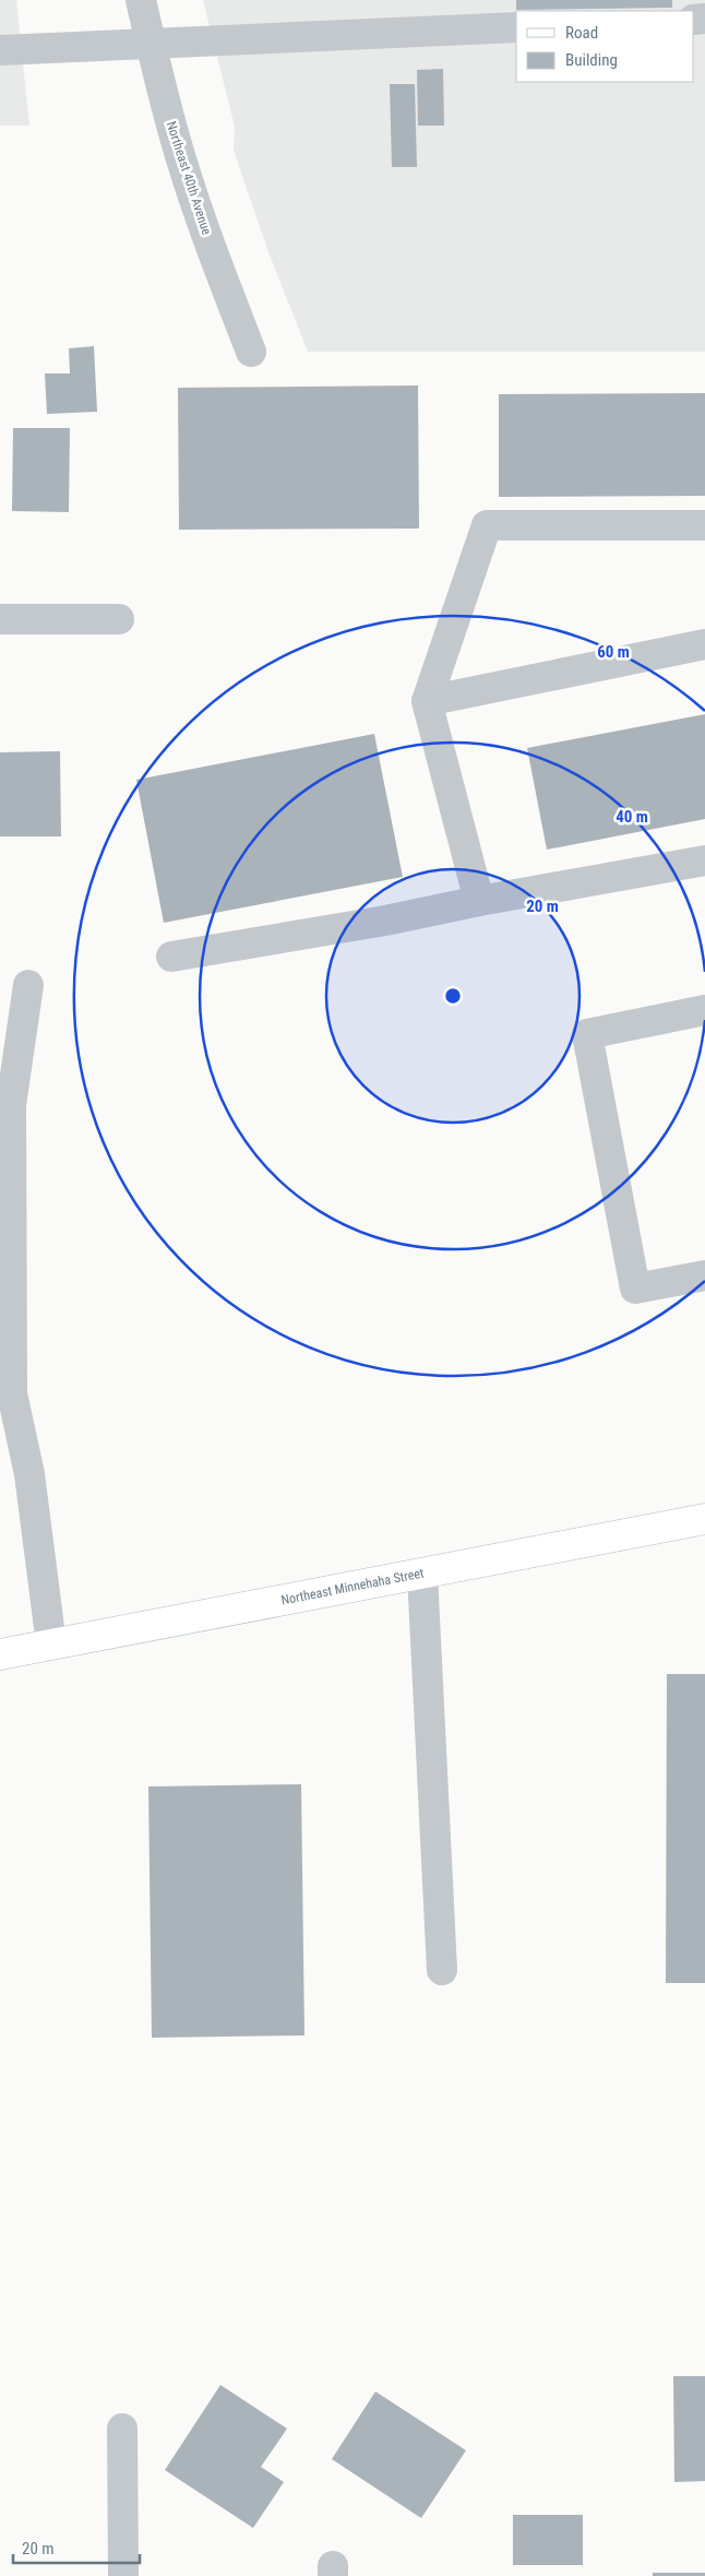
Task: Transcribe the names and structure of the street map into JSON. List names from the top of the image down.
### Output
{
  "streets": {
    "main road": ["Northeast Minnehaha Street"],
    "street": ["Northeast 40th Avenue"]
  },
  "legend": ["Road", "Building"],
  "scale_bar": "20 m",
  "rings": ["60 m", "40 m", "20 m"]
}
